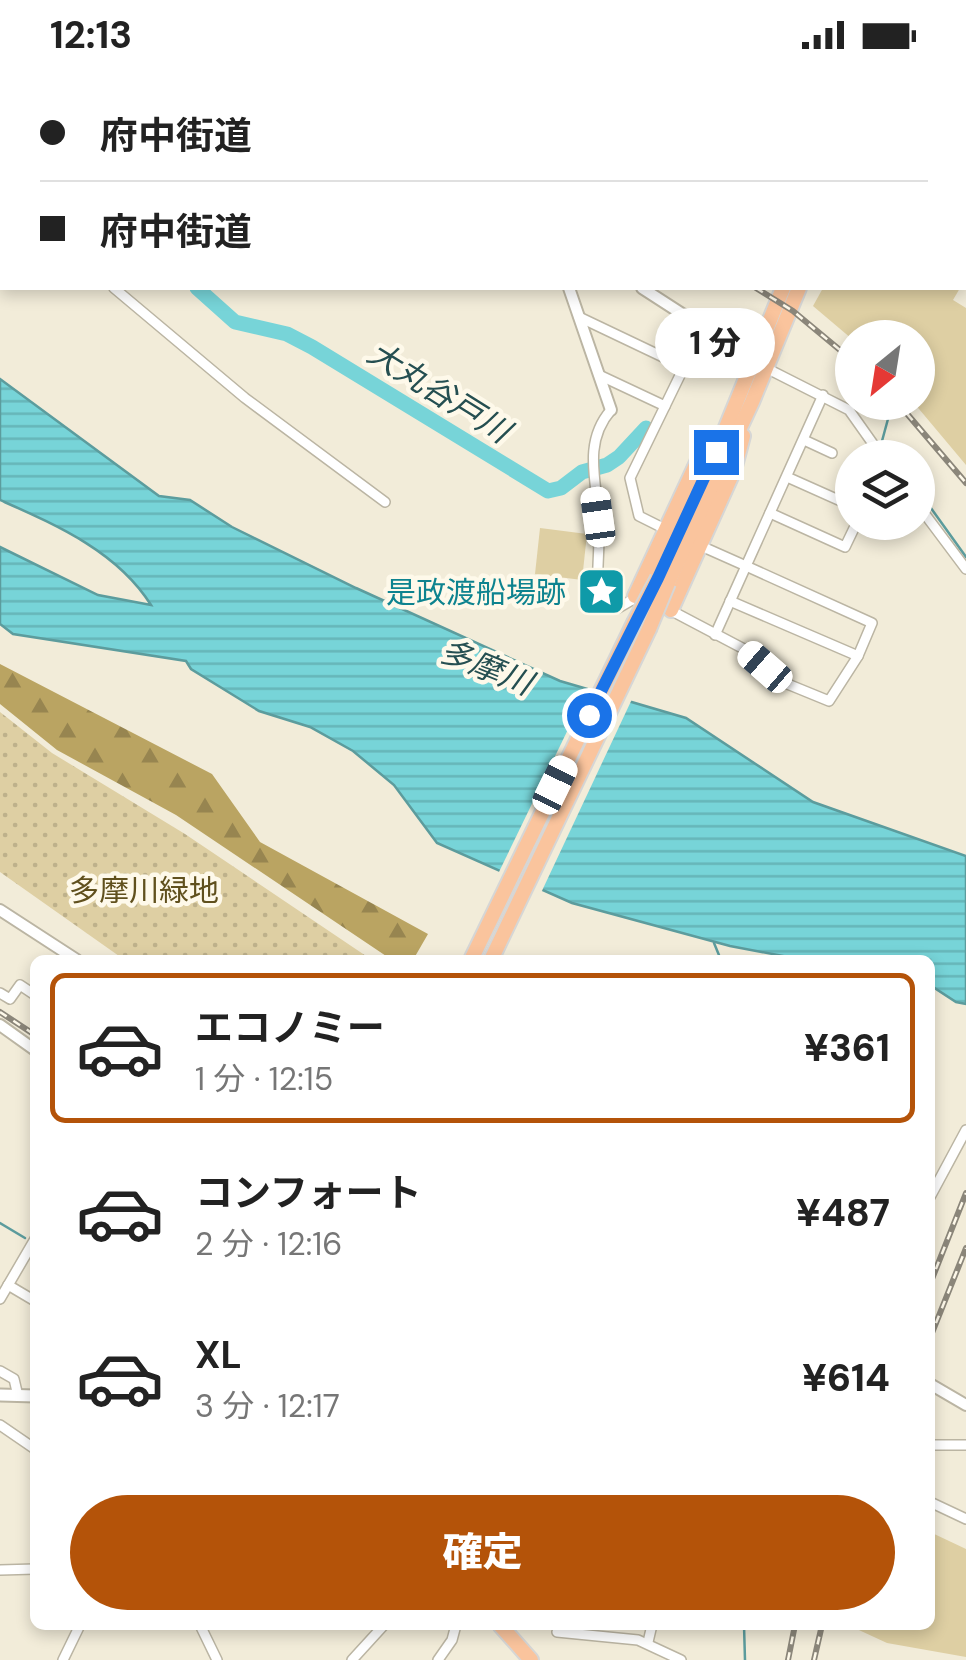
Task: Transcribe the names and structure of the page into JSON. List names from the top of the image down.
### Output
{
  "water": ["大丸谷戸川", "多摩川"],
  "parks": ["多摩川緑地"],
  "places": {
    "place": ["是政渡船場跡"]
  },
  "north": "bottom left",
  "page": {
    "status": "12:13",
    "banner": ["府中街道", "府中街道"],
    "bubble": "1 分",
    "list": [
      {
        "name": "エコノミー",
        "note": "1 分 · 12:15",
        "value": "¥361"
      },
      {
        "name": "コンフォート",
        "note": "2 分 · 12:16",
        "value": "¥487"
      },
      {
        "name": "XL",
        "note": "3 分 · 12:17",
        "value": "¥614"
      }
    ],
    "buttons": "確定"
  }
}
